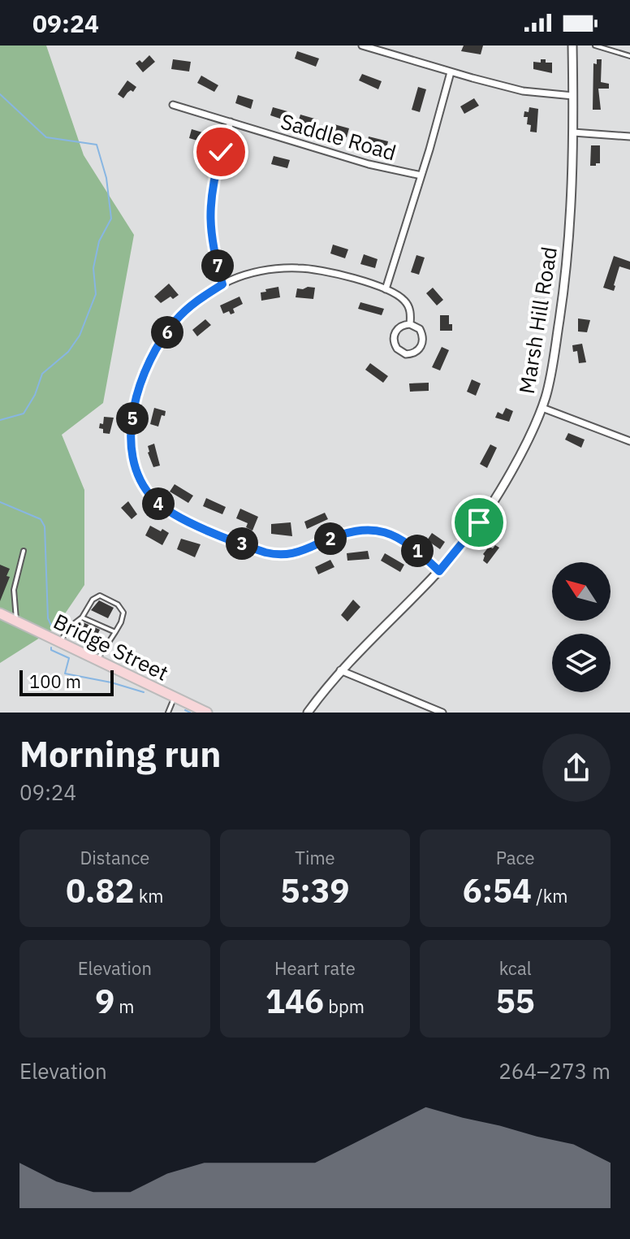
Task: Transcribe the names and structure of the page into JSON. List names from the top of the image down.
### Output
{
  "streets": {
    "main road": ["Bridge Street"],
    "street": ["Saddle Road", "Marsh Hill Road"]
  },
  "scale_bar": "100 m",
  "north": "top left",
  "page": {
    "status": "09:24",
    "pins": [
      "7",
      "6",
      "5",
      "4",
      "2",
      "3",
      "1"
    ],
    "scale": "100 m",
    "heading": ["Morning run", "09:24"],
    "stats": [
      ["Distance", "0.82 km"],
      ["Time", "5:39"],
      ["Pace", "6:54 /km"],
      ["Elevation", "9 m"],
      ["Heart rate", "146 bpm"],
      ["kcal", "55"]
    ],
    "chart": ["Elevation", "264–273 m"]
  }
}
